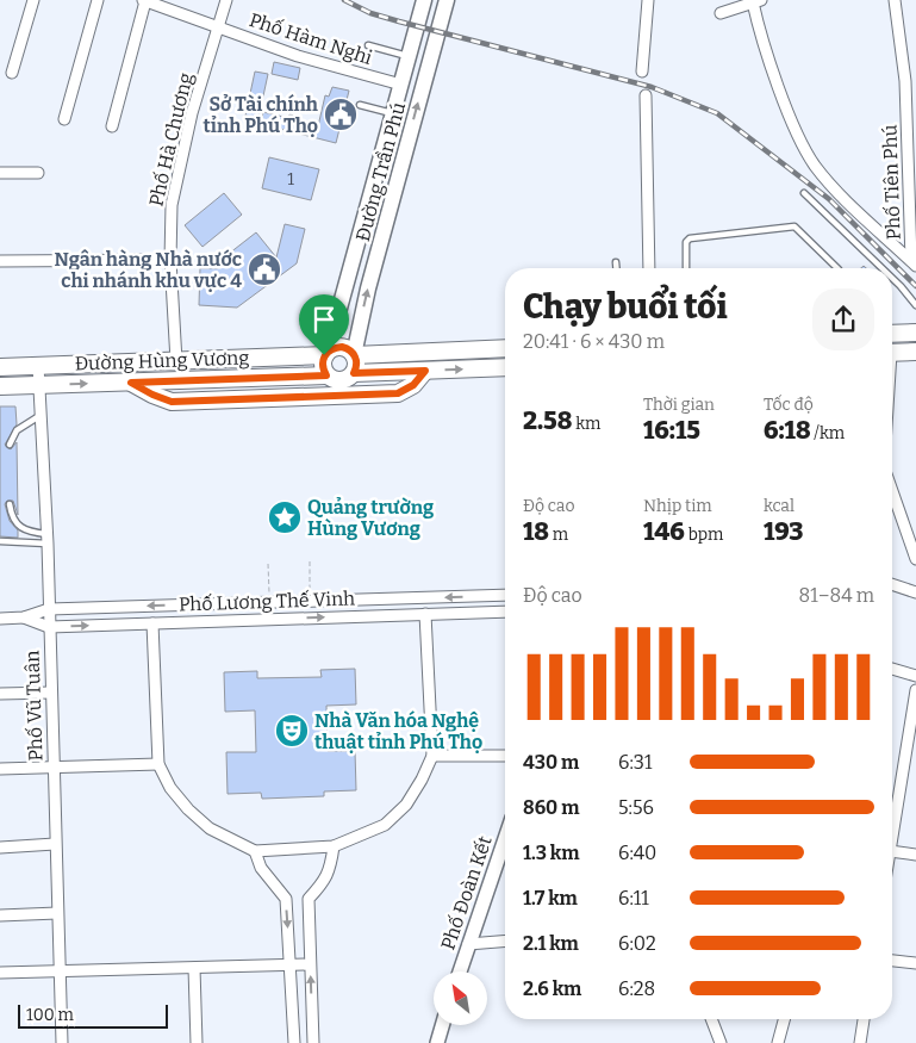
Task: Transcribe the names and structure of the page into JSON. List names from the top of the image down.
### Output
{
  "streets": {
    "main road": ["Đường Trần Phú", "Đường Hùng Vương"],
    "street": [
      "Phố Hàm Nghi",
      "Phố Hà Chương",
      "Phố Tiên Phú",
      "Phố Lương Thế Vinh",
      "Phố Vũ Tuân",
      "Phố Đoàn Kết"
    ]
  },
  "crossings": [
    ["Phố Hàm Nghi", "Phố Hà Chương"],
    ["Phố Hàm Nghi", "Đường Trần Phú"],
    ["Phố Hà Chương", "Đường Hùng Vương"],
    ["Đường Trần Phú", "Đường Hùng Vương"],
    ["Đường Hùng Vương", "Phố Vũ Tuân"],
    ["Phố Lương Thế Vinh", "Phố Vũ Tuân"]
  ],
  "places": {
    "public building": ["Sở Tài chính tỉnh Phú Thọ", "Ngân hàng Nhà nước chi nhánh khu vực 4"],
    "place": ["Quảng trường Hùng Vương"],
    "theatre": ["Nhà Văn hóa Nghệ thuật tỉnh Phú Thọ"]
  },
  "house_numbers": ["1"],
  "scale_bar": "100 m",
  "north": "top left",
  "page": {
    "heading": ["Chạy buổi tối", "20:41 · 6 × 430 m"],
    "stats": [
      ["2.58 km"],
      ["Thời gian", "16:15"],
      ["Tốc độ", "6:18 /km"],
      ["Độ cao", "18 m"],
      ["Nhịp tim", "146 bpm"],
      ["kcal", "193"]
    ],
    "chart": ["Độ cao", "81–84 m"],
    "list": [
      {
        "name": "430 m",
        "note": "6:31"
      },
      {
        "name": "860 m",
        "note": "5:56"
      },
      {
        "name": "1.3 km",
        "note": "6:40"
      },
      {
        "name": "1.7 km",
        "note": "6:11"
      },
      {
        "name": "2.1 km",
        "note": "6:02"
      },
      {
        "name": "2.6 km",
        "note": "6:28"
      }
    ],
    "scale": "100 m"
  }
}
